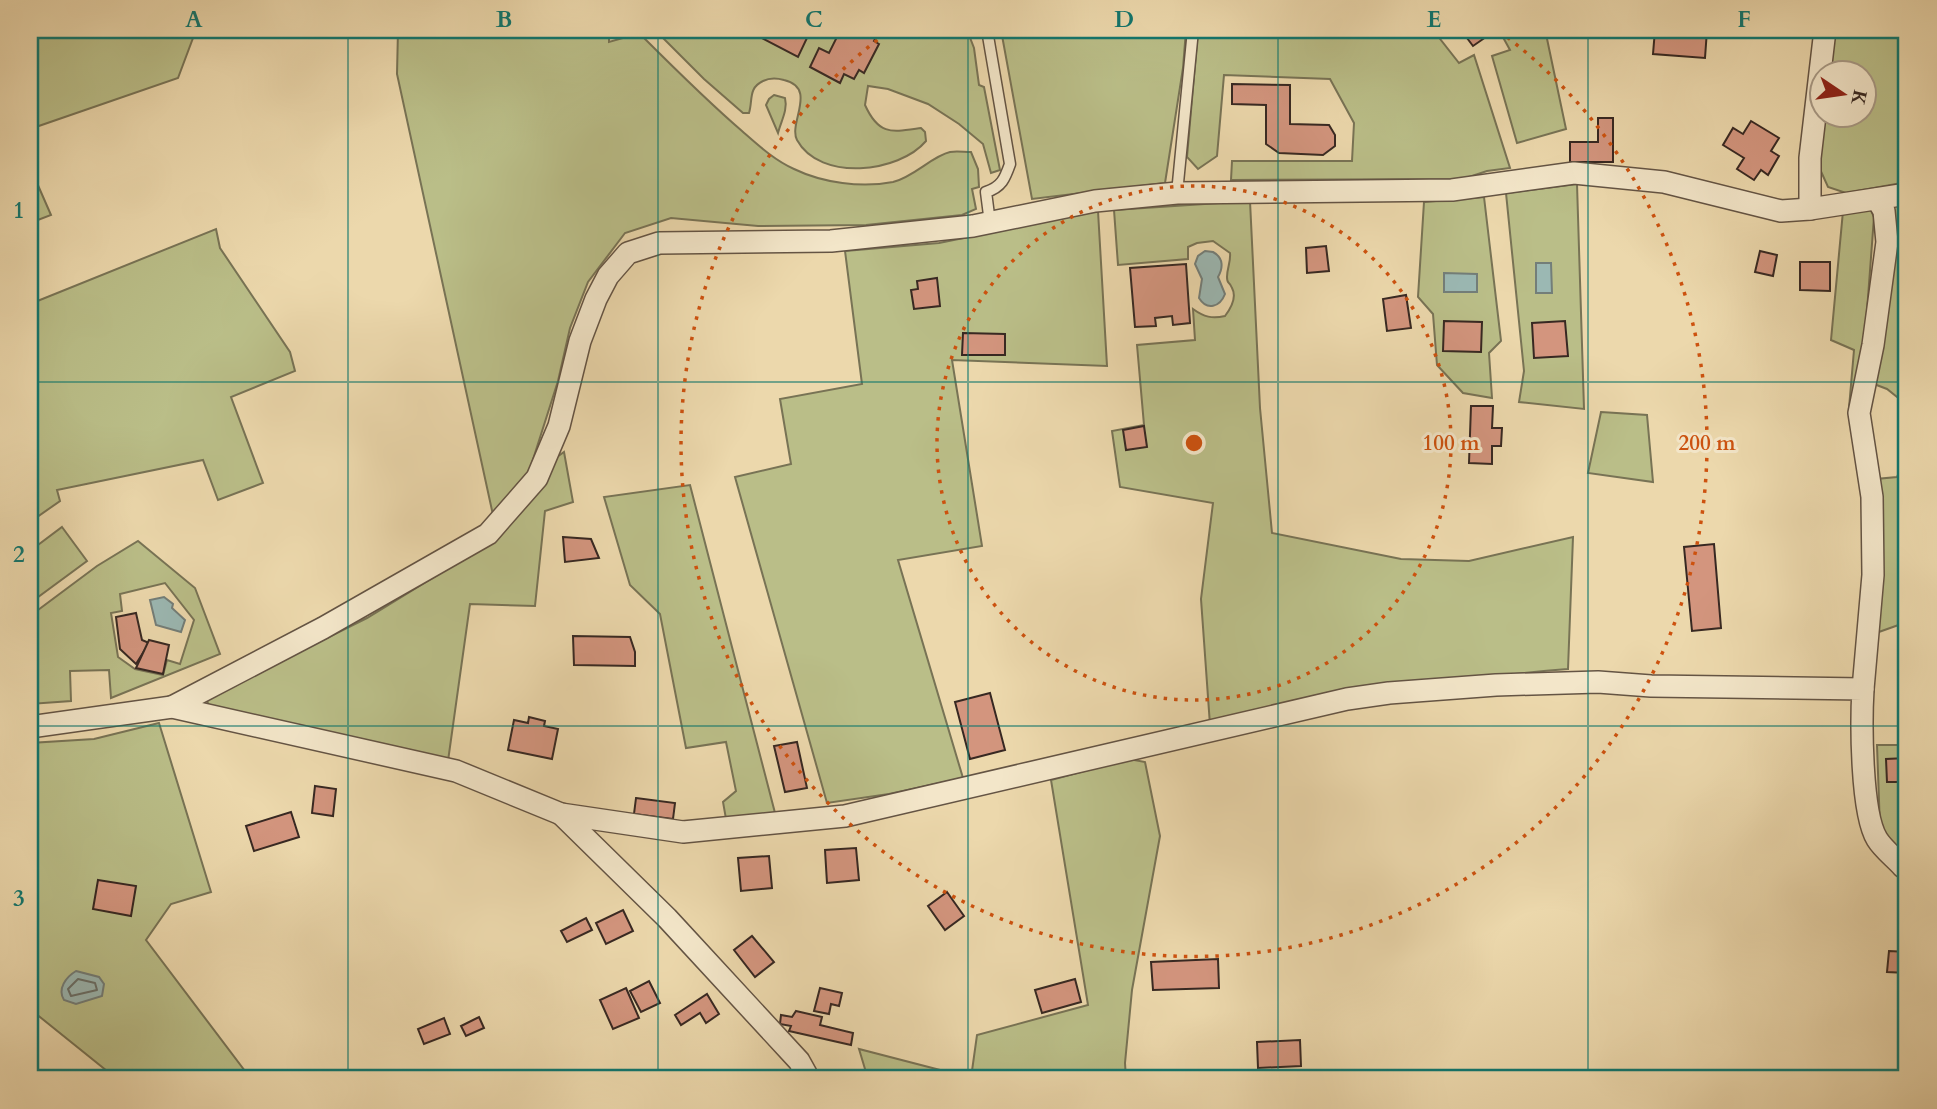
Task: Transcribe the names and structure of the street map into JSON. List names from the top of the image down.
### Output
{
  "north": "right",
  "grid": {
    "columns": [
      "A",
      "B",
      "C",
      "D",
      "E",
      "F"
    ],
    "rows": ["1", "2", "3"]
  },
  "rings": ["100 m", "200 m"]
}
